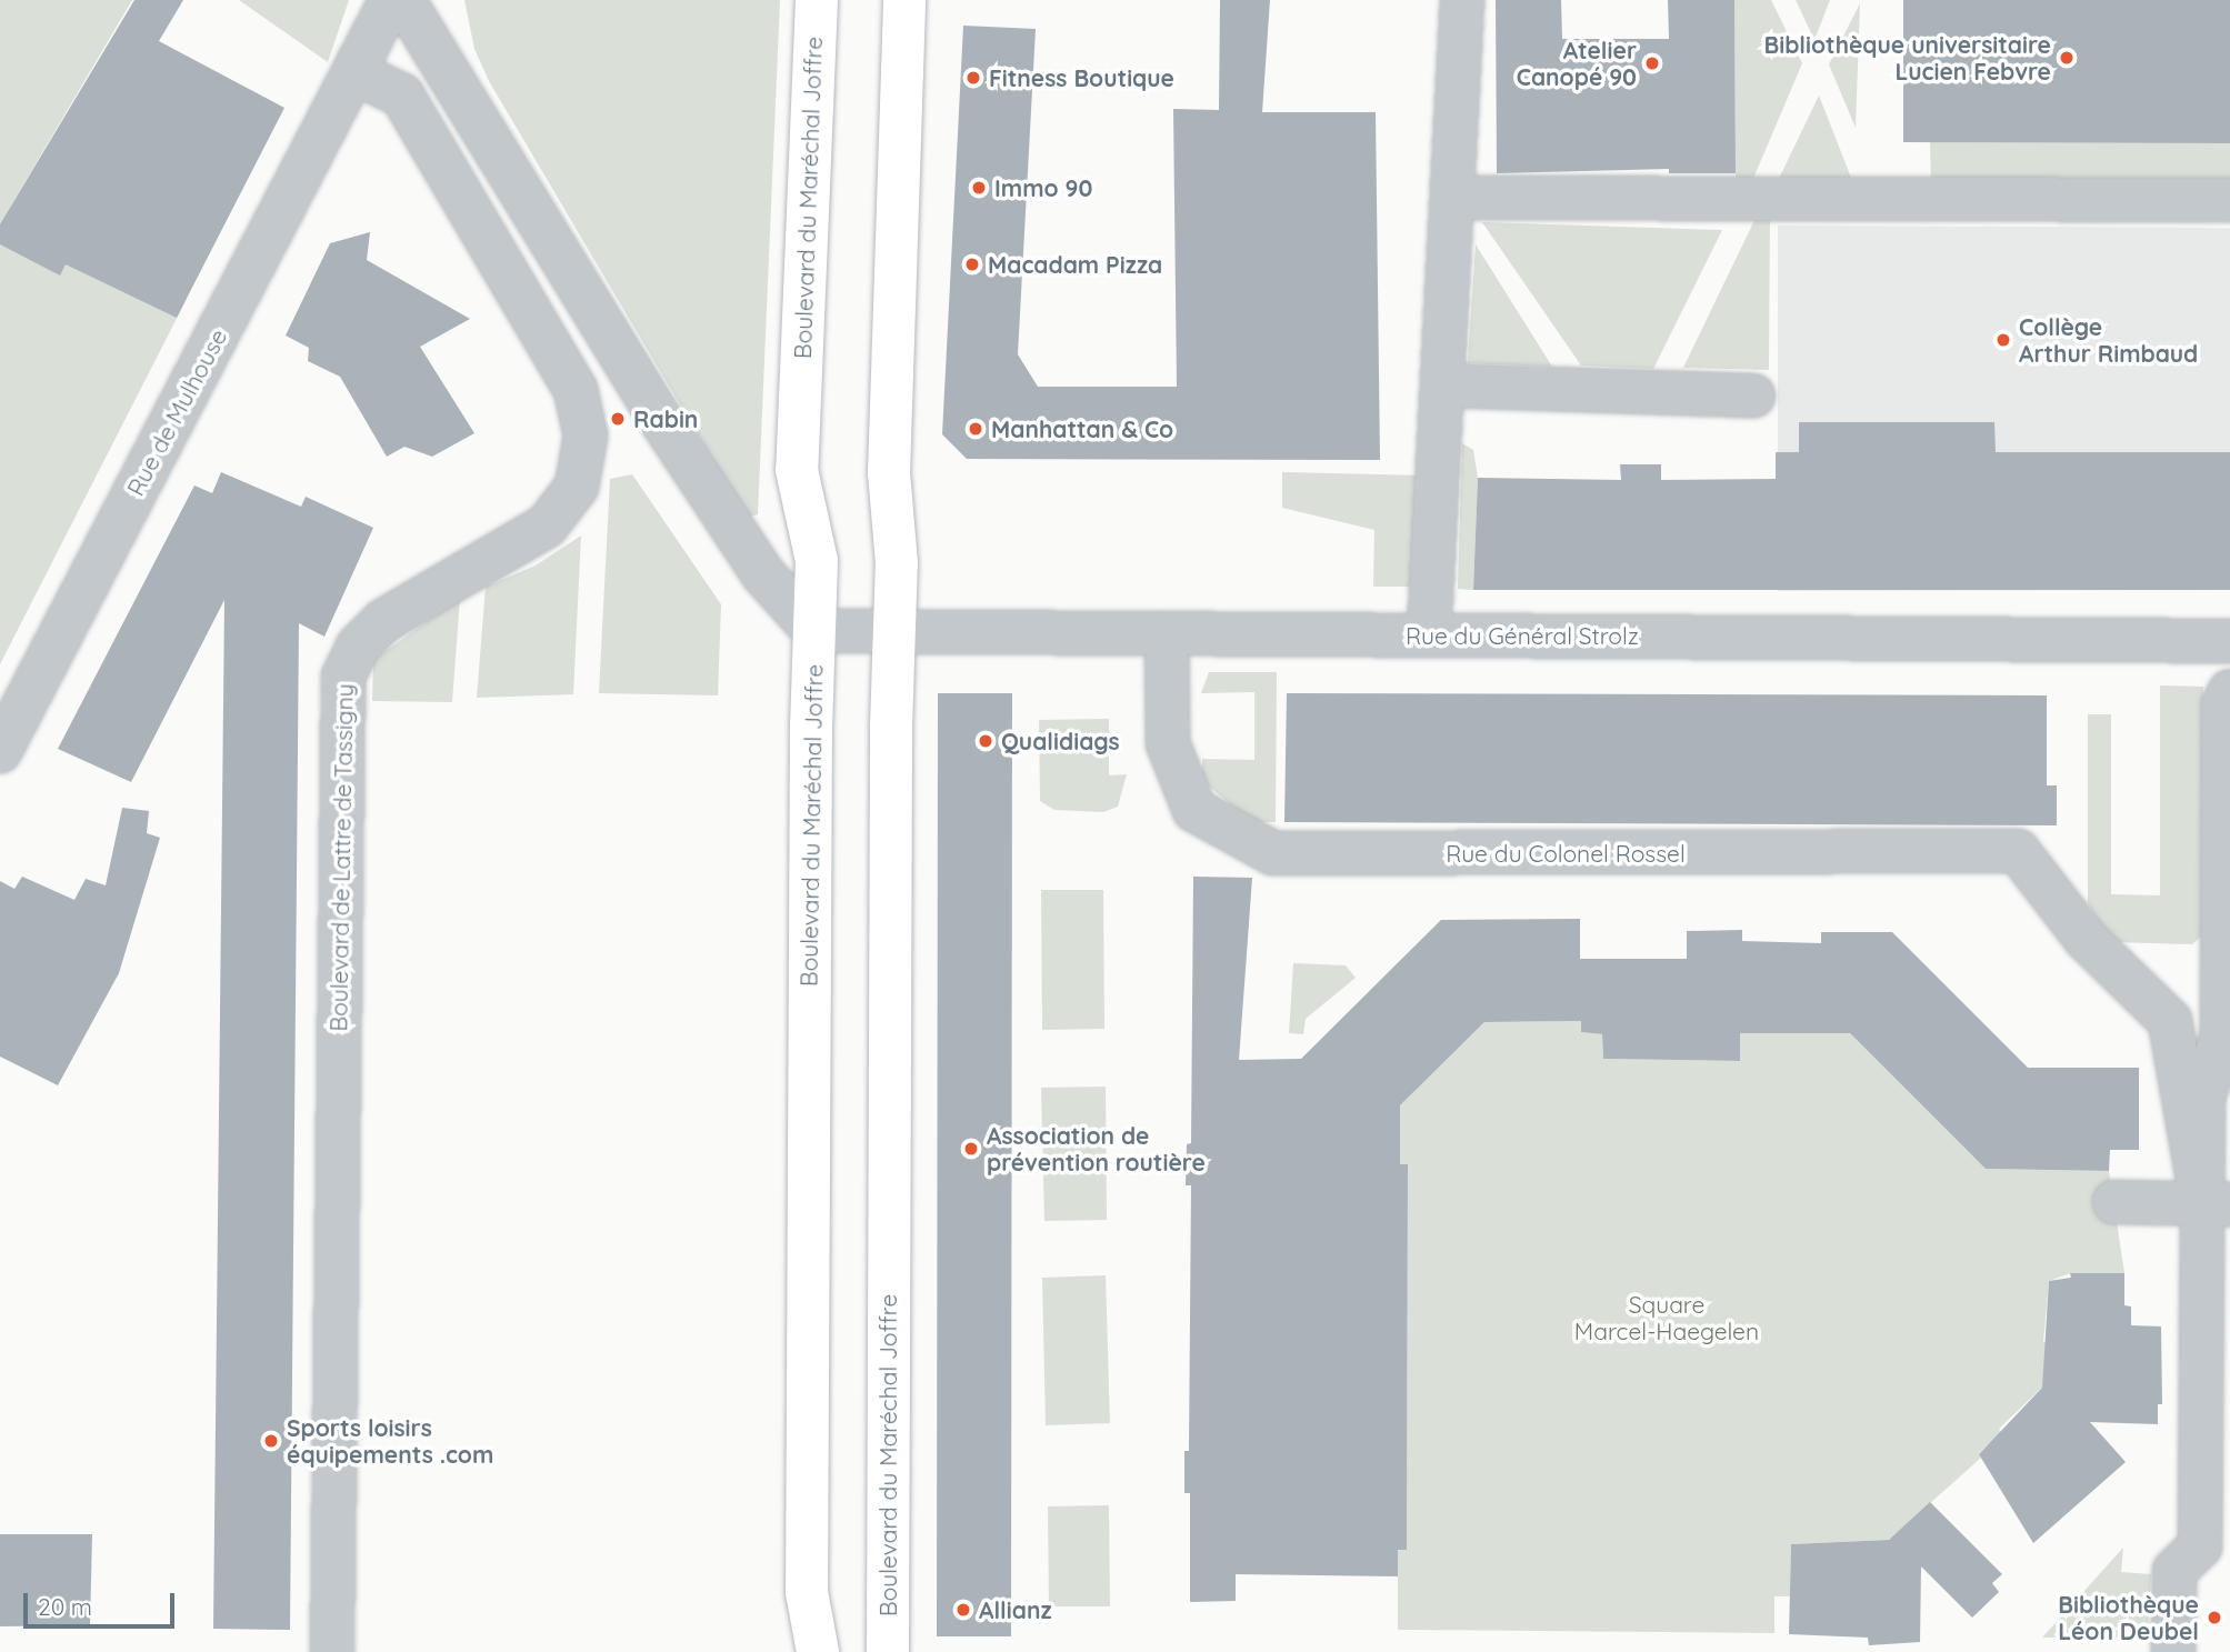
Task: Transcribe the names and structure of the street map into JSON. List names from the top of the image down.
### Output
{
  "streets": {
    "main road": ["Boulevard du Maréchal Joffre"],
    "street": [
      "Rue de Mulhouse",
      "Rue du Général Strolz",
      "Rue du Colonel Rossel",
      "Boulevard de Lattre de Tassigny"
    ]
  },
  "crossings": [
    ["Boulevard du Maréchal Joffre", "Rue du Général Strolz"],
    ["Rue de Mulhouse", "Boulevard de Lattre de Tassigny"],
    ["Rue du Général Strolz", "Rue du Colonel Rossel"]
  ],
  "parks": ["Square Marcel-Haegelen"],
  "places": [
    "Bibliothèque universitaire Lucien Febvre",
    "Atelier Canopé 90",
    "Fitness Boutique",
    "Immo 90",
    "Macadam Pizza",
    "Collège Arthur Rimbaud",
    "Rabin",
    "Manhattan & Co",
    "Qualidiags",
    "Association de prévention routière",
    "Sports loisirs équipements .com",
    "Allianz",
    "Bibliothèque Léon Deubel"
  ],
  "scale_bar": "20 m"
}
